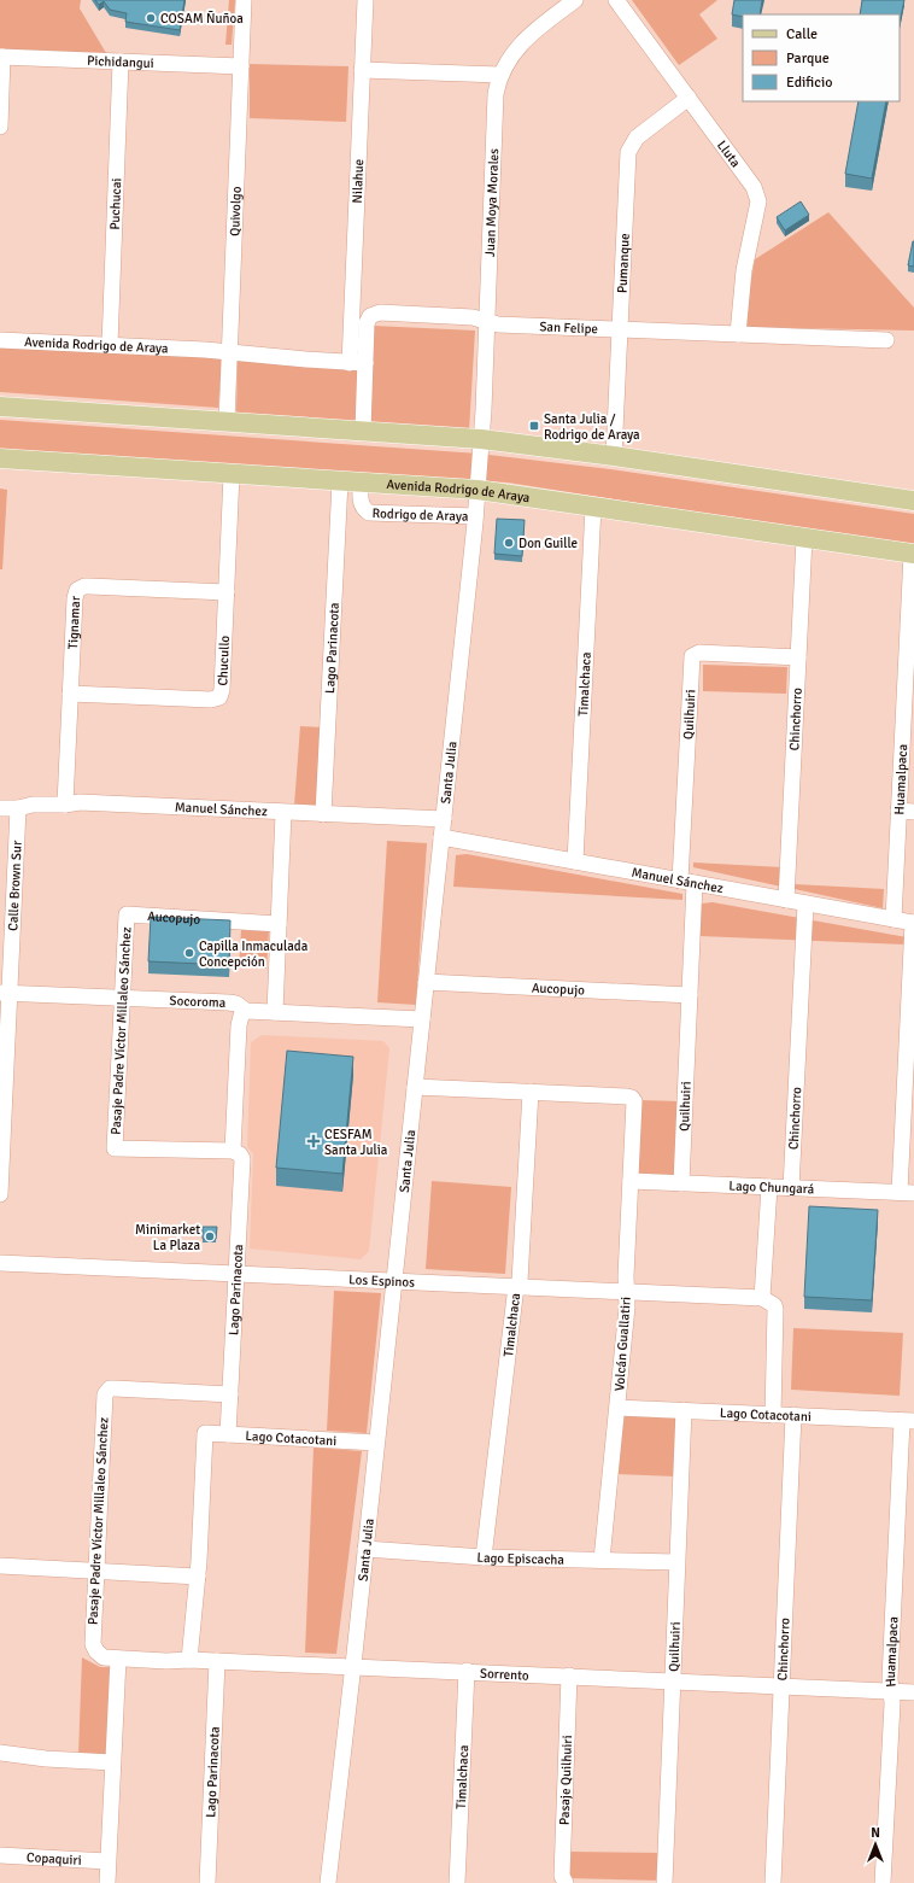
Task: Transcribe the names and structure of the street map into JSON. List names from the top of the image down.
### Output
{
  "streets": {
    "main road": ["Avenida Rodrigo de Araya"],
    "street": [
      "Pichidangui",
      "Lluta",
      "Nilahue",
      "Juan Moya Morales",
      "Puchucai",
      "Quivolgo",
      "Pumanque",
      "San Felipe",
      "Rodrigo de Araya",
      "Tignamar",
      "Lago Parinacota",
      "Chucullo",
      "Timalchaca",
      "Quilhuiri",
      "Chinchorro",
      "Santa Julia",
      "Huamalpaca",
      "Manuel Sánchez",
      "Calle Brown Sur",
      "Aucopujo",
      "Socoroma",
      "Pasaje Padre Víctor Millaleo Sánchez",
      "Lago Chungará",
      "Los Espinos",
      "Volcán Guallatiri",
      "Lago Cotacotani",
      "Lago Episcacha",
      "Sorrento",
      "Pasaje Quilhuiri",
      "Copaquiri"
    ]
  },
  "crossings": [
    ["Pichidangui", "Puchucai"],
    ["Pichidangui", "Quivolgo"],
    ["Lluta", "Pumanque"],
    ["Lluta", "San Felipe"],
    ["Nilahue", "San Felipe"],
    ["Nilahue", "Avenida Rodrigo de Araya"],
    ["Juan Moya Morales", "San Felipe"],
    ["Juan Moya Morales", "Santa Julia"],
    ["Puchucai", "Avenida Rodrigo de Araya"],
    ["Quivolgo", "Avenida Rodrigo de Araya"],
    ["Pumanque", "San Felipe"],
    ["San Felipe", "Avenida Rodrigo de Araya"],
    ["Avenida Rodrigo de Araya", "Rodrigo de Araya"],
    ["Avenida Rodrigo de Araya", "Lago Parinacota"],
    ["Avenida Rodrigo de Araya", "Chucullo"],
    ["Avenida Rodrigo de Araya", "Timalchaca"],
    ["Avenida Rodrigo de Araya", "Chinchorro"],
    ["Avenida Rodrigo de Araya", "Santa Julia"],
    ["Avenida Rodrigo de Araya", "Huamalpaca"],
    ["Rodrigo de Araya", "Santa Julia"],
    ["Tignamar", "Chucullo"],
    ["Tignamar", "Manuel Sánchez"],
    ["Lago Parinacota", "Manuel Sánchez"],
    ["Lago Parinacota", "Socoroma"],
    ["Lago Parinacota", "Pasaje Padre Víctor Millaleo Sánchez"],
    ["Lago Parinacota", "Los Espinos"],
    ["Lago Parinacota", "Lago Cotacotani"],
    ["Lago Parinacota", "Sorrento"],
    ["Timalchaca", "Manuel Sánchez"],
    ["Timalchaca", "Los Espinos"],
    ["Timalchaca", "Volcán Guallatiri"],
    ["Timalchaca", "Lago Episcacha"],
    ["Timalchaca", "Sorrento"],
    ["Quilhuiri", "Chinchorro"],
    ["Quilhuiri", "Manuel Sánchez"],
    ["Quilhuiri", "Aucopujo"],
    ["Quilhuiri", "Lago Chungará"],
    ["Quilhuiri", "Lago Cotacotani"],
    ["Quilhuiri", "Lago Episcacha"],
    ["Quilhuiri", "Sorrento"],
    ["Chinchorro", "Manuel Sánchez"],
    ["Chinchorro", "Lago Chungará"],
    ["Chinchorro", "Lago Cotacotani"],
    ["Chinchorro", "Sorrento"],
    ["Santa Julia", "Manuel Sánchez"],
    ["Santa Julia", "Aucopujo"],
    ["Santa Julia", "Socoroma"],
    ["Santa Julia", "Los Espinos"],
    ["Santa Julia", "Lago Cotacotani"],
    ["Santa Julia", "Lago Episcacha"],
    ["Santa Julia", "Sorrento"],
    ["Huamalpaca", "Manuel Sánchez"],
    ["Huamalpaca", "Lago Cotacotani"],
    ["Huamalpaca", "Sorrento"],
    ["Manuel Sánchez", "Calle Brown Sur"],
    ["Calle Brown Sur", "Socoroma"],
    ["Aucopujo", "Pasaje Padre Víctor Millaleo Sánchez"],
    ["Socoroma", "Pasaje Padre Víctor Millaleo Sánchez"],
    ["Pasaje Padre Víctor Millaleo Sánchez", "Sorrento"],
    ["Lago Chungará", "Volcán Guallatiri"],
    ["Los Espinos", "Volcán Guallatiri"],
    ["Volcán Guallatiri", "Lago Cotacotani"],
    ["Volcán Guallatiri", "Lago Episcacha"],
    ["Sorrento", "Pasaje Quilhuiri"]
  ],
  "places": {
    "other": [
      "COSAM Ñuñoa",
      "Don Guille",
      "Capilla Inmaculada Concepción",
      "Minimarket La Plaza"
    ],
    "transit": ["Santa Julia / Rodrigo de Araya"],
    "health": ["CESFAM Santa Julia"]
  },
  "legend": ["Calle", "Parque", "Edificio"],
  "north": "top"
}
